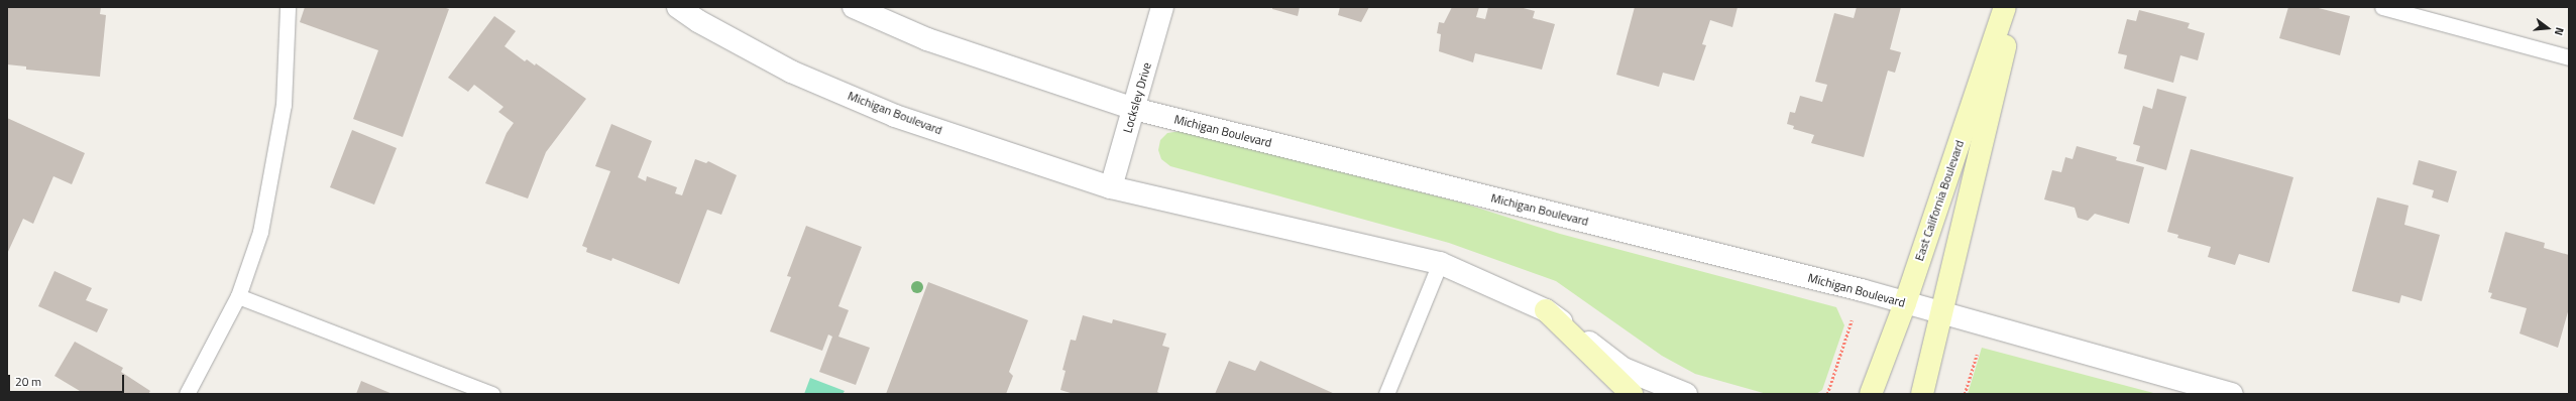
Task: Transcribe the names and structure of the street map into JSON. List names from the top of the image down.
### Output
{
  "streets": {
    "main road": ["East California Boulevard"],
    "street": ["Locksley Drive", "Michigan Boulevard"]
  },
  "crossings": [
    ["Locksley Drive", "Michigan Boulevard"],
    ["Michigan Boulevard", "East California Boulevard"]
  ],
  "scale_bar": "20 m",
  "north": "right"
}
